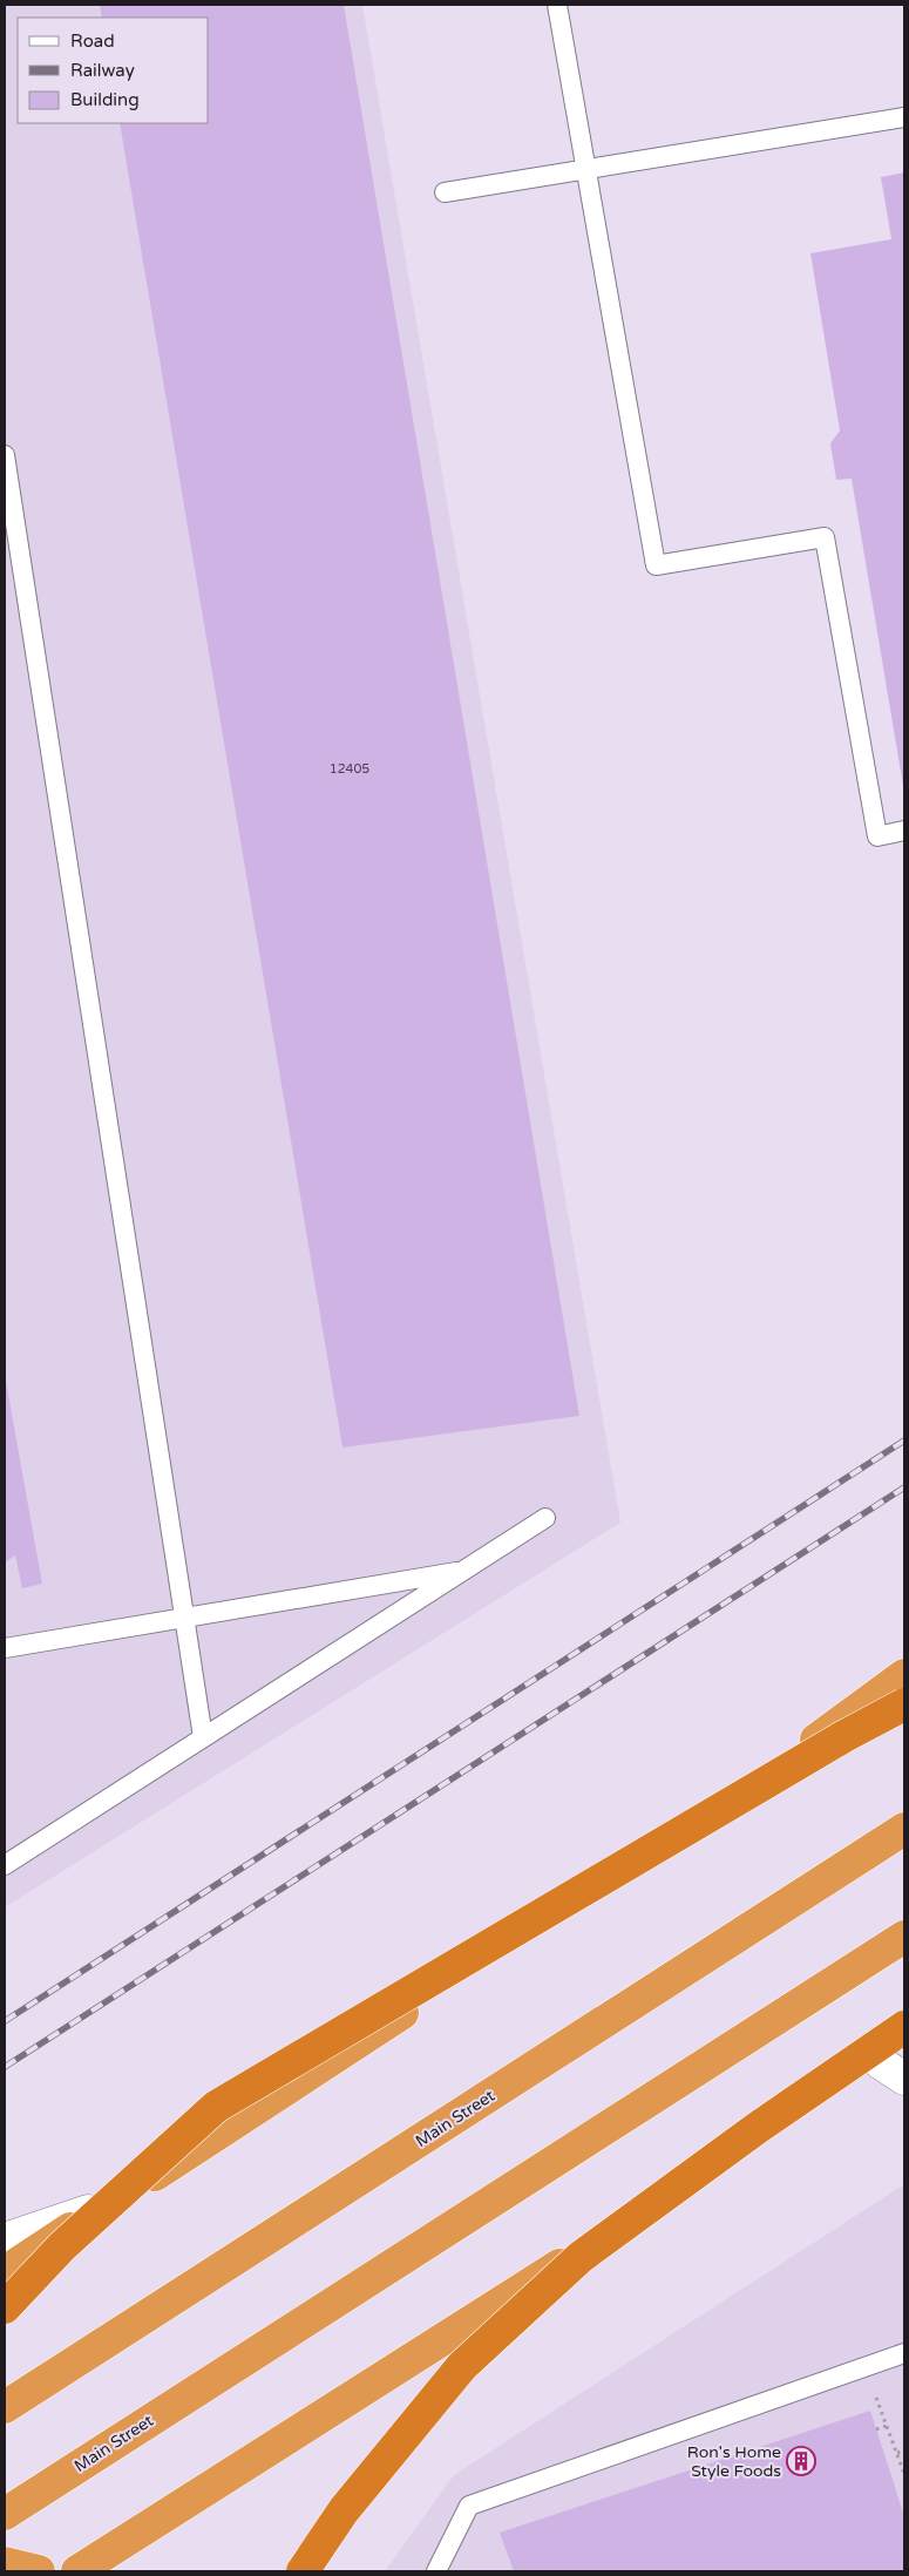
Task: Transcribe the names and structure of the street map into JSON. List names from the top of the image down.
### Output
{
  "streets": {
    "highway": ["Main Street"]
  },
  "places": {
    "building": ["Ron's Home Style Foods"]
  },
  "house_numbers": ["12405"],
  "legend": ["Road", "Railway", "Building"]
}
